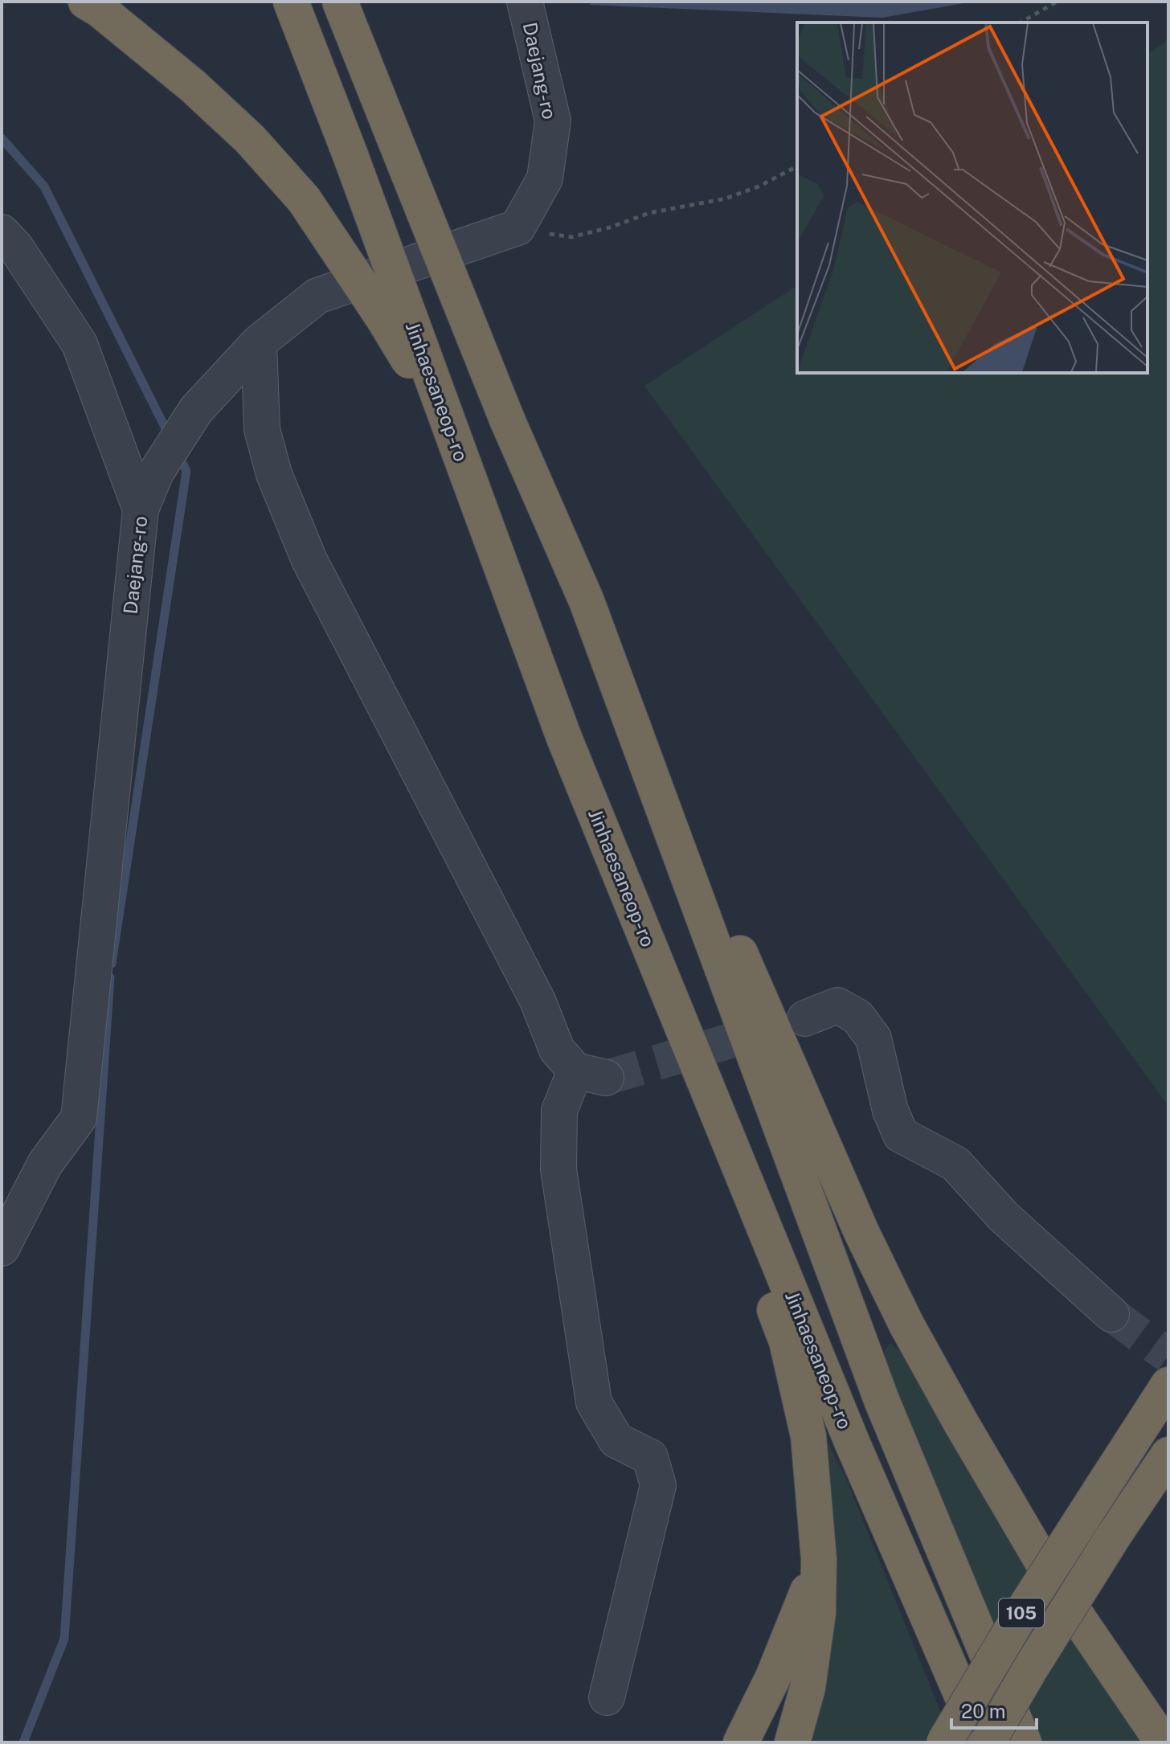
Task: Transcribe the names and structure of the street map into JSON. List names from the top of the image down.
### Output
{
  "streets": {
    "highway": ["Jinhaesaneop-ro", "105"],
    "street": ["Daejang-ro"]
  },
  "scale_bar": "20 m"
}
